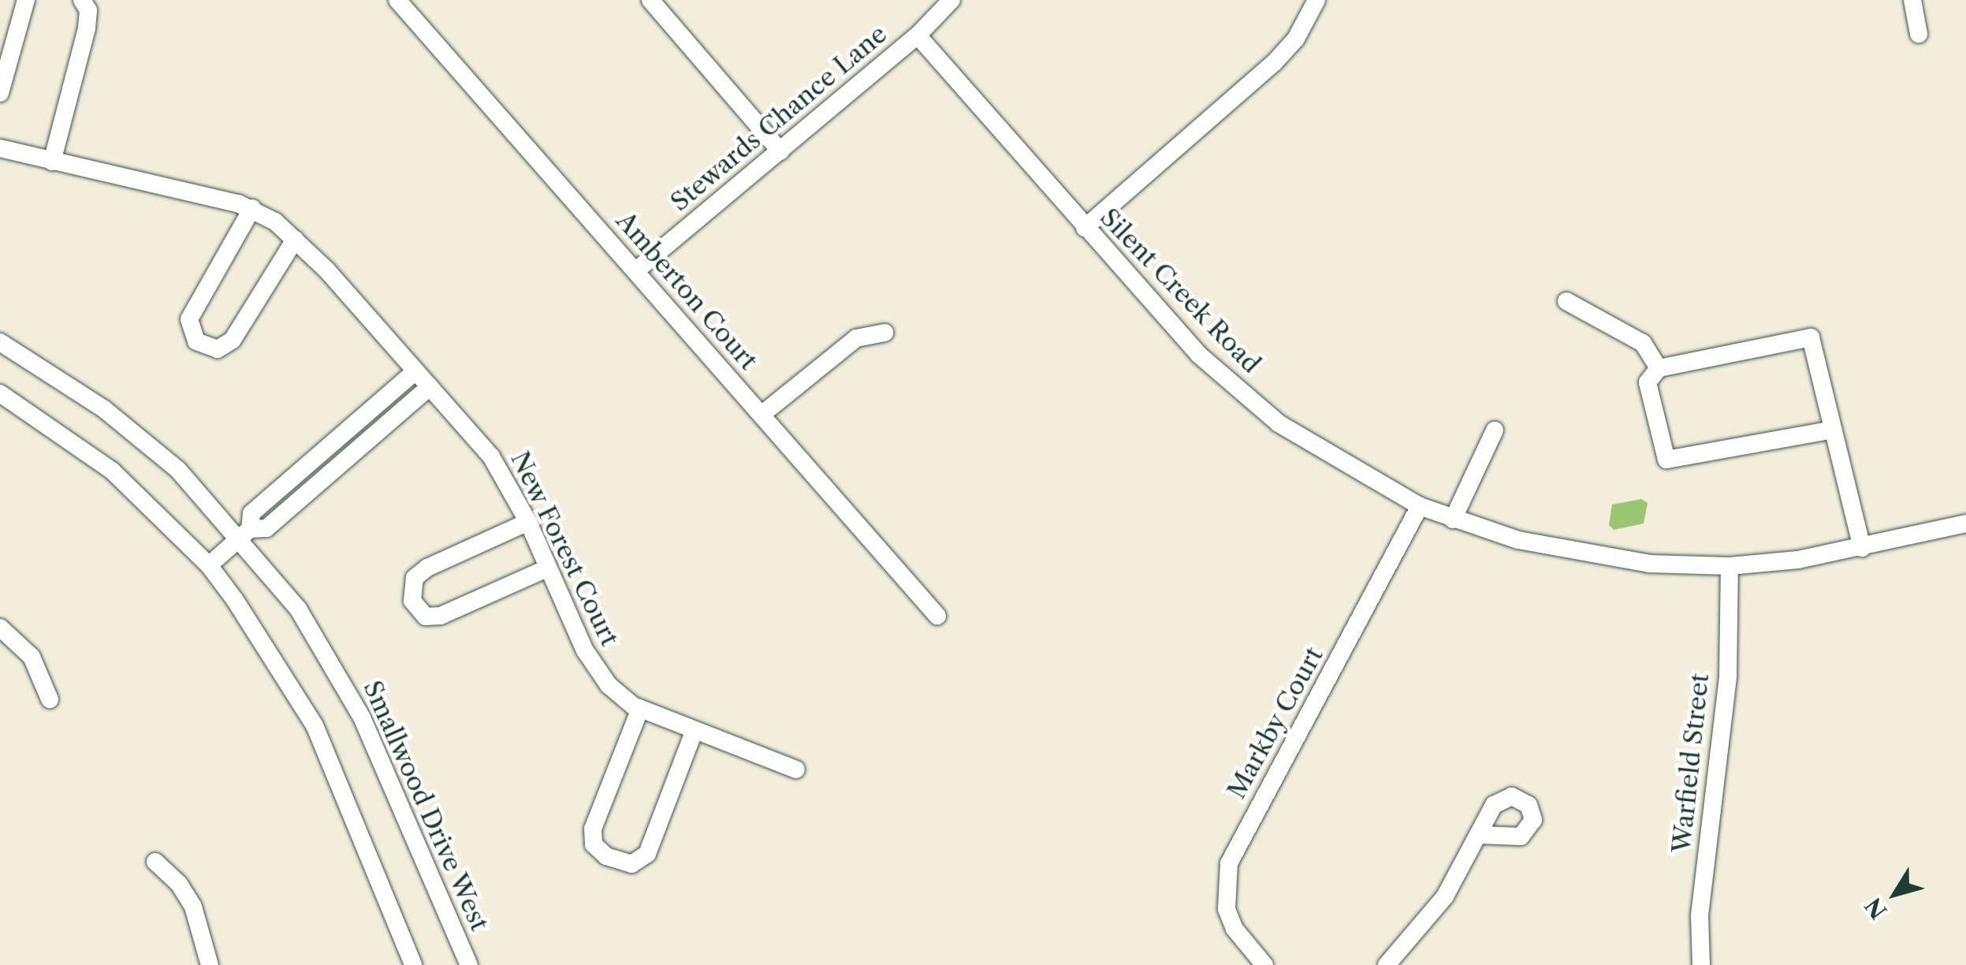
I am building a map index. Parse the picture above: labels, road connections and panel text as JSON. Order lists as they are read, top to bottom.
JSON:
{
  "streets": {
    "street": [
      "Stewards Chance Lane",
      "Amberton Court",
      "Silent Creek Road",
      "New Forest Court",
      "Markby Court",
      "Warfield Street",
      "Smallwood Drive West"
    ]
  },
  "crossings": [
    ["Stewards Chance Lane", "Amberton Court"],
    ["Stewards Chance Lane", "Silent Creek Road"],
    ["Silent Creek Road", "Markby Court"],
    ["Silent Creek Road", "Warfield Street"]
  ],
  "north": "bottom left"
}
